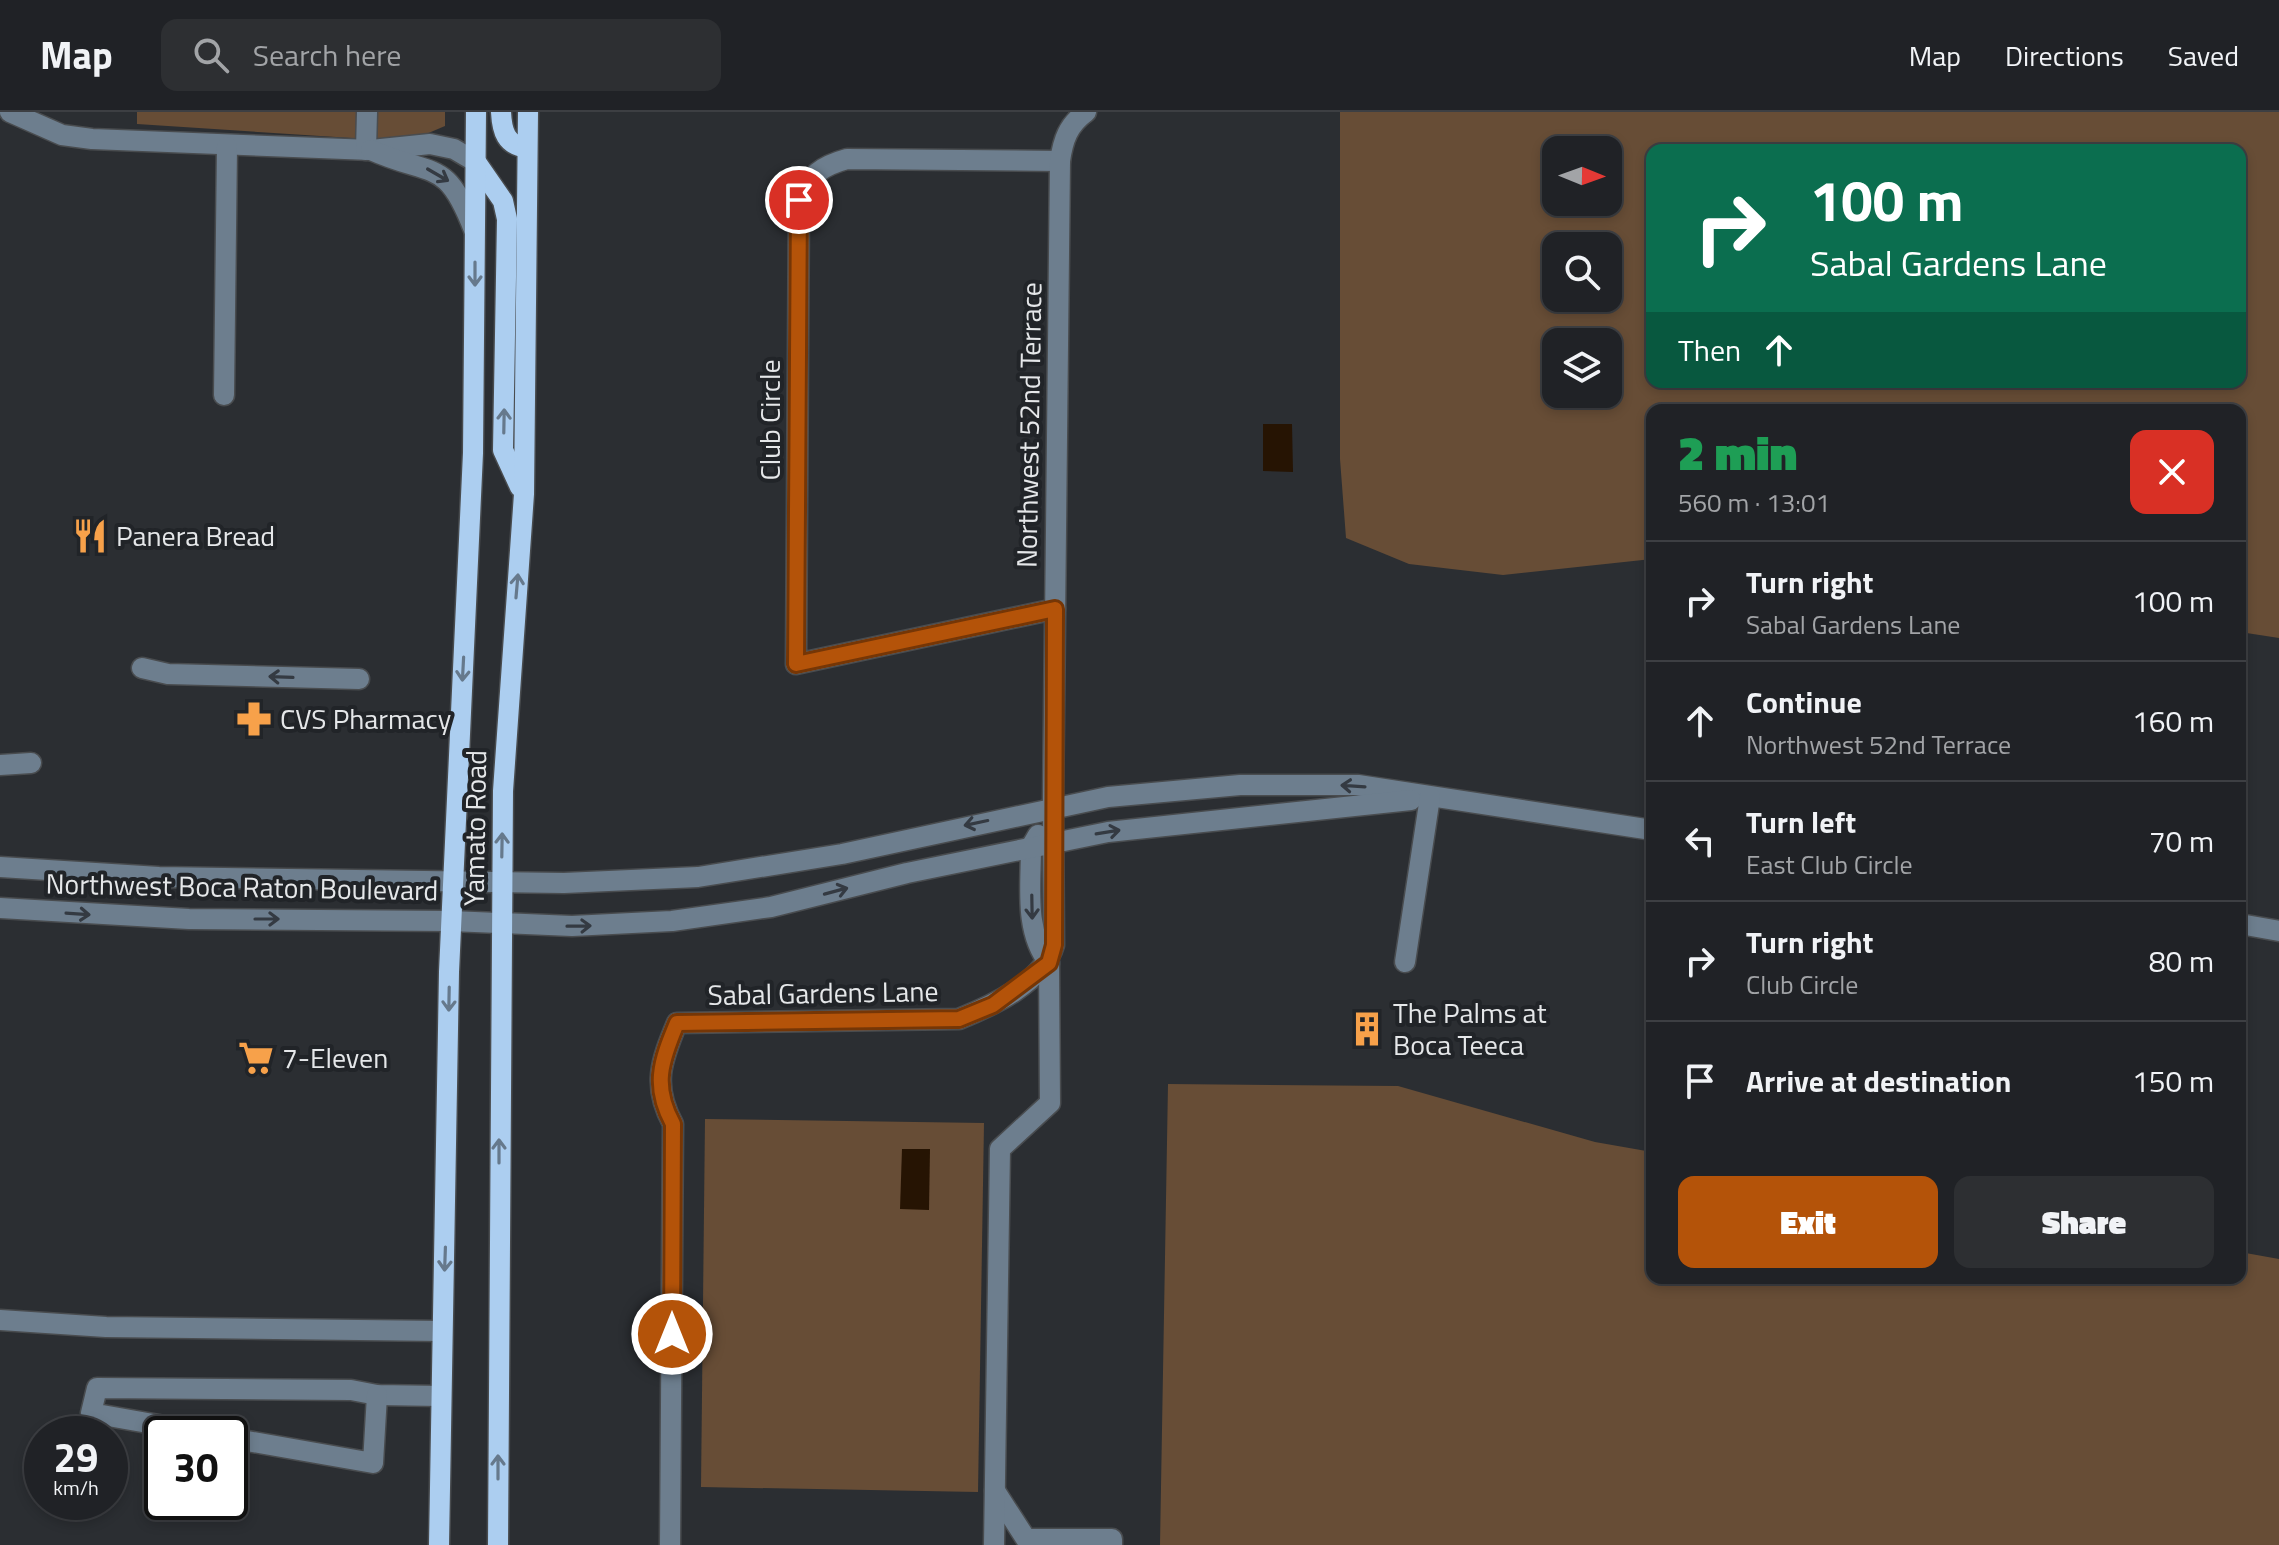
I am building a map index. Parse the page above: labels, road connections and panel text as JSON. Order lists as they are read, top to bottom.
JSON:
{
  "streets": {
    "main road": ["Yamato Road"],
    "street": [
      "Club Circle",
      "Northwest 52nd Terrace",
      "Northwest Boca Raton Boulevard",
      "Sabal Gardens Lane"
    ]
  },
  "crossings": [
    ["Club Circle", "Northwest 52nd Terrace"],
    ["Northwest 52nd Terrace", "Northwest Boca Raton Boulevard"],
    ["Yamato Road", "Northwest Boca Raton Boulevard"]
  ],
  "places": {
    "restaurant": ["Panera Bread"],
    "pharmacy": ["CVS Pharmacy"],
    "building": ["The Palms at Boca Teeca"],
    "supermarket": ["7-Eleven"]
  },
  "north": "right",
  "page": {
    "header": "Map",
    "search": "Search here",
    "nav": ["Map", "Directions", "Saved"],
    "turn": ["100 m", "Sabal Gardens Lane"],
    "then": "Then",
    "heading": ["2 min", "560 m · 13:01"],
    "list": [
      {
        "name": "Turn right",
        "note": "Sabal Gardens Lane",
        "value": "100 m"
      },
      {
        "name": "Continue",
        "note": "Northwest 52nd Terrace",
        "value": "160 m"
      },
      {
        "name": "Turn left",
        "note": "East Club Circle",
        "value": "70 m"
      },
      {
        "name": "Turn right",
        "note": "Club Circle",
        "value": "80 m"
      },
      {
        "name": "Arrive at destination",
        "value": "150 m"
      }
    ],
    "buttons": ["Exit", "Share"],
    "speed": "29 km/h",
    "limit": "30"
  }
}
